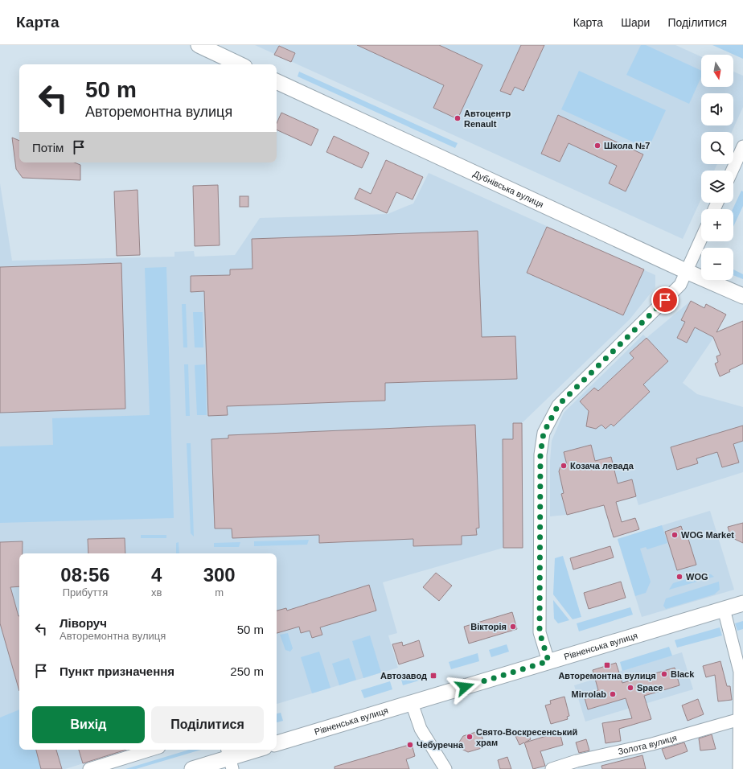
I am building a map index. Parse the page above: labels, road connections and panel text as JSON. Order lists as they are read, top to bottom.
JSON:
{
  "streets": {
    "main road": ["Дубнівська вулиця", "Рівненська вулиця"],
    "street": ["Золота вулиця"]
  },
  "places": {
    "other": [
      "Автоцентр Renault",
      "Школа №7",
      "Козача левада",
      "WOG Market",
      "WOG",
      "Вікторія",
      "Black",
      "Space",
      "Mirrolab",
      "Свято-Воскресенський храм",
      "Чебуречна"
    ],
    "transit": ["Авторемонтна вулиця", "Автозавод"]
  },
  "north": "bottom",
  "page": {
    "header": "Карта",
    "nav": ["Карта", "Шари", "Поділитися"],
    "map_buttons": ["+", "−"],
    "turn": ["50 m", "Авторемонтна вулиця"],
    "then": "Потім",
    "eta": [
      "08:56",
      "Прибуття",
      "4",
      "хв",
      "300",
      "m"
    ],
    "list": [
      {
        "name": "Ліворуч",
        "note": "Авторемонтна вулиця",
        "value": "50 m"
      },
      {
        "name": "Пункт призначення",
        "value": "250 m"
      }
    ],
    "buttons": ["Вихід", "Поділитися"]
  }
}
